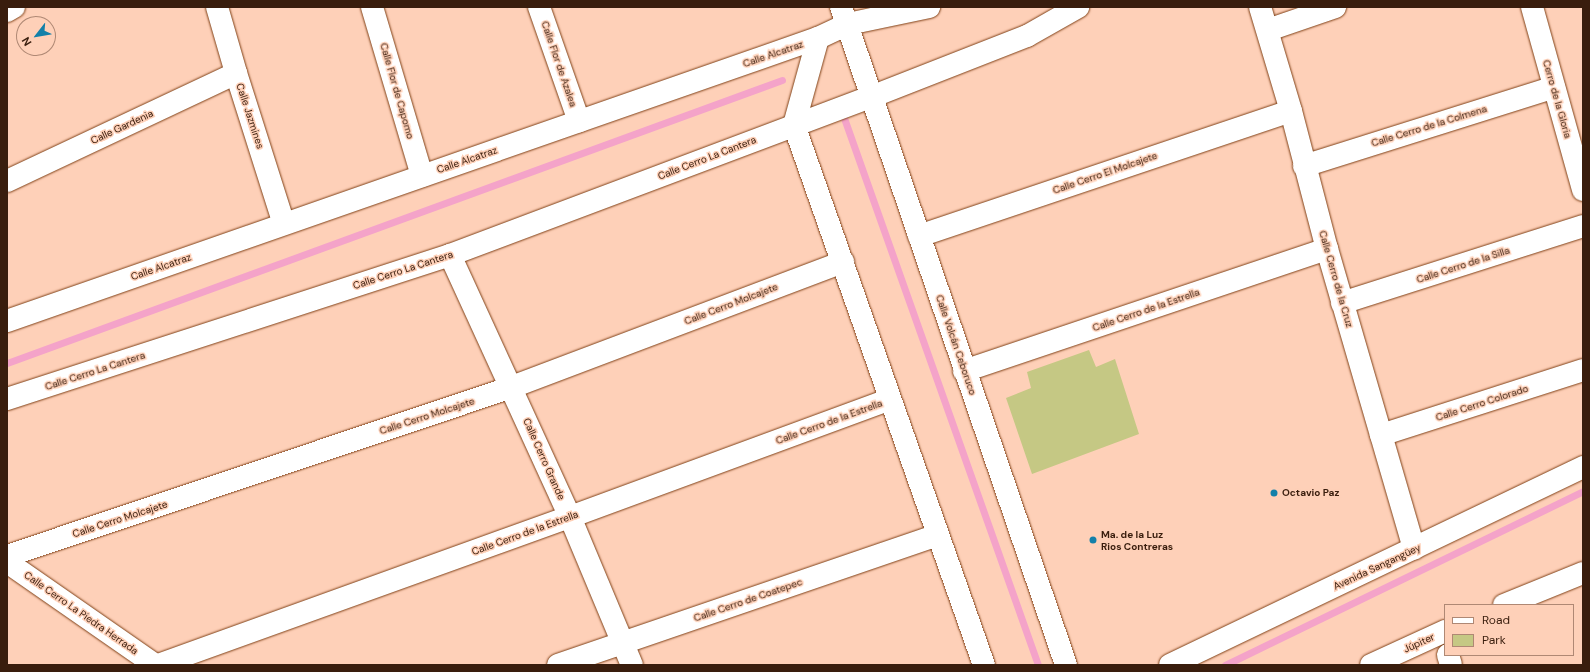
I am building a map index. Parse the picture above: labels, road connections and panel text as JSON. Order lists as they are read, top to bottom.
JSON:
{
  "streets": {
    "street": [
      "Calle Alcatraz",
      "Calle Flor de Azalea",
      "Calle Flor de Capomo",
      "Cerro de la Gloria",
      "Calle Jazmines",
      "Calle Cerro de la Colmena",
      "Calle Gardenia",
      "Calle Cerro La Cantera",
      "Calle Cerro El Molcajete",
      "Calle Cerro de la Silla",
      "Calle Cerro de la Cruz",
      "Calle Cerro Molcajete",
      "Calle Cerro de la Estrella",
      "Calle Volcán Ceboruco",
      "Calle Cerro Colorado",
      "Calle Cerro Grande",
      "Avenida Sangangüey",
      "Calle Cerro de Coatepec",
      "Calle Cerro La Piedra Herrada",
      "Júpiter"
    ]
  },
  "crossings": [
    ["Calle Alcatraz", "Calle Flor de Azalea"],
    ["Calle Alcatraz", "Calle Flor de Capomo"],
    ["Calle Alcatraz", "Calle Jazmines"],
    ["Calle Alcatraz", "Calle Volcán Ceboruco"],
    ["Cerro de la Gloria", "Calle Cerro de la Colmena"],
    ["Calle Jazmines", "Calle Gardenia"],
    ["Calle Cerro de la Colmena", "Calle Cerro de la Cruz"],
    ["Calle Cerro La Cantera", "Calle Volcán Ceboruco"],
    ["Calle Cerro La Cantera", "Calle Cerro Grande"],
    ["Calle Cerro El Molcajete", "Calle Cerro de la Cruz"],
    ["Calle Cerro El Molcajete", "Calle Volcán Ceboruco"],
    ["Calle Cerro de la Silla", "Calle Cerro de la Cruz"],
    ["Calle Cerro de la Cruz", "Calle Cerro de la Estrella"],
    ["Calle Cerro de la Cruz", "Calle Cerro Colorado"],
    ["Calle Cerro de la Cruz", "Avenida Sangangüey"],
    ["Calle Cerro Molcajete", "Calle Cerro Grande"],
    ["Calle Cerro de la Estrella", "Calle Volcán Ceboruco"],
    ["Calle Cerro de la Estrella", "Calle Cerro Grande"],
    ["Calle Cerro de la Estrella", "Calle Cerro La Piedra Herrada"],
    ["Calle Cerro Grande", "Calle Cerro de Coatepec"]
  ],
  "places": ["Octavio Paz", "Ma. de la Luz Rios Contreras"],
  "legend": ["Road", "Park"],
  "north": "bottom left"
}
